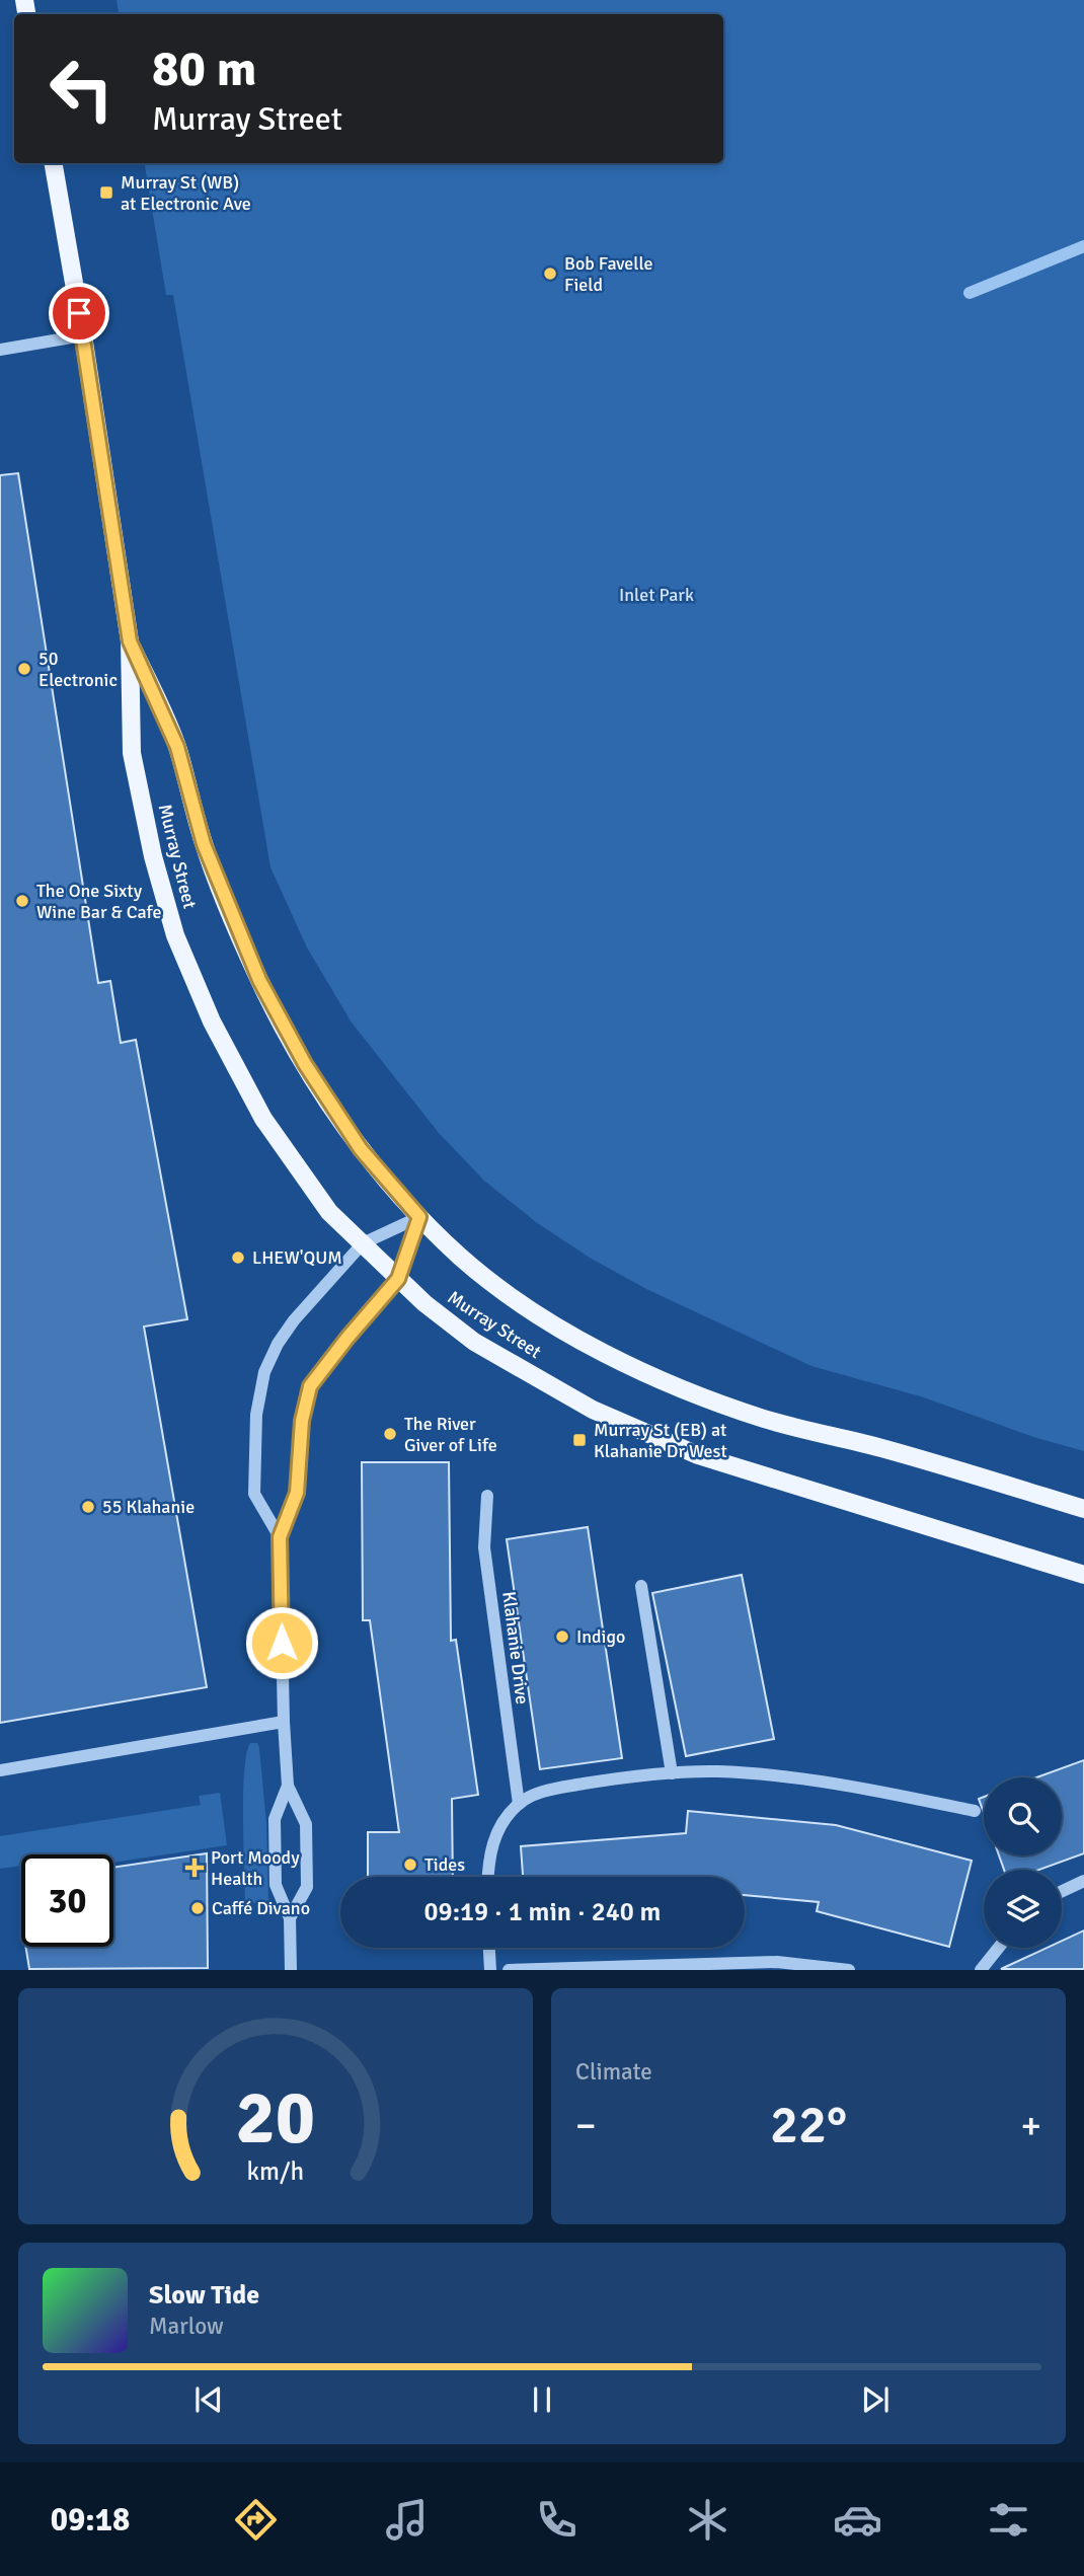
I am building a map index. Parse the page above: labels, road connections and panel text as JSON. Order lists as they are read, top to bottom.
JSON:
{
  "streets": {
    "main road": ["Murray Street"],
    "street": ["Klahanie Drive"]
  },
  "parks": ["Inlet Park"],
  "places": {
    "transit": ["Murray St (WB) at Electronic Ave", "Murray St (EB) at Klahanie Dr West"],
    "other": [
      "Bob Favelle Field",
      "50 Electronic",
      "The One Sixty Wine Bar & Cafe",
      "LHEW'QUM",
      "The River Giver of Life",
      "55 Klahanie",
      "Indigo",
      "Tides",
      "Caffé Divano"
    ],
    "health": ["Port Moody Health"]
  },
  "page": {
    "turn": ["80 m", "Murray Street"],
    "limit": "30",
    "trip": "09:19 · 1 min · 240 m",
    "tile": "Climate",
    "heat": ["−", "22°", "+"],
    "song": ["Slow Tide", "Marlow"],
    "tabs": "09:18",
    "gauge": ["20", "km/h"]
  }
}
